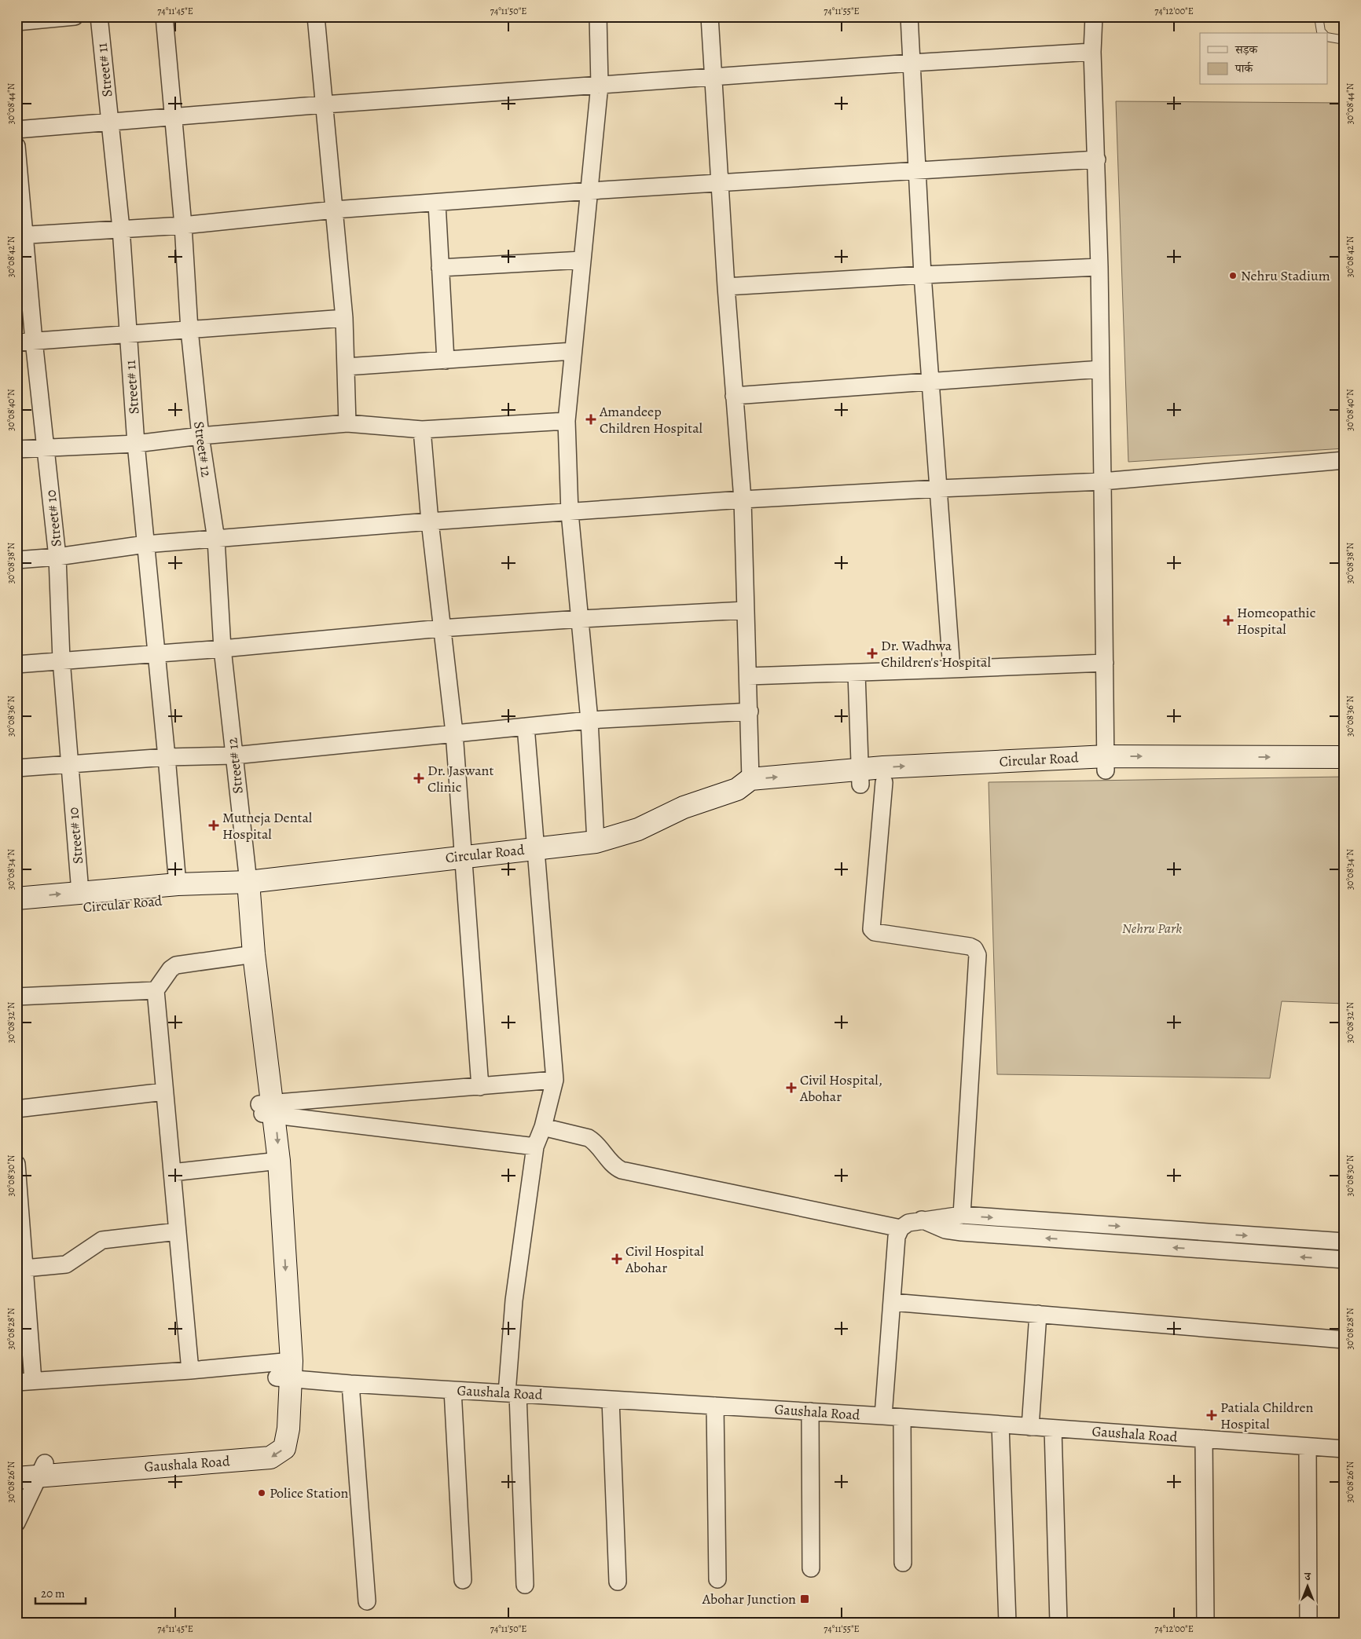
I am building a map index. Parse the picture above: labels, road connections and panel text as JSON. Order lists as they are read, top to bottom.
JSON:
{
  "streets": {
    "main road": ["Circular Road", "Gaushala Road"],
    "street": ["Street# 11", "Street# 12", "Street# 10"]
  },
  "crossings": [
    ["Street# 11", "Circular Road"],
    ["Street# 12", "Circular Road"],
    ["Street# 10", "Circular Road"]
  ],
  "parks": ["Nehru Park"],
  "places": {
    "other": ["Nehru Stadium", "Police Station"],
    "health": [
      "Amandeep Children Hospital",
      "Homeopathic Hospital",
      "Dr. Wadhwa Children's Hospital",
      "Dr. Jaswant Clinic",
      "Mutneja Dental Hospital",
      "Civil Hospital, Abohar",
      "Civil Hospital Abohar",
      "Patiala Children Hospital"
    ],
    "transit": ["Abohar Junction"]
  },
  "legend": ["सड़क", "पार्क"],
  "scale_bar": "20 m",
  "north": "top",
  "coordinates": [
    "74°11'45\"E",
    "74°11'50\"E",
    "74°11'55\"E",
    "74°12'00\"E",
    "30°08'44\"N",
    "30°08'42\"N",
    "30°08'40\"N",
    "30°08'38\"N",
    "30°08'36\"N",
    "30°08'34\"N",
    "30°08'32\"N",
    "30°08'30\"N",
    "30°08'28\"N",
    "30°08'26\"N"
  ]
}
